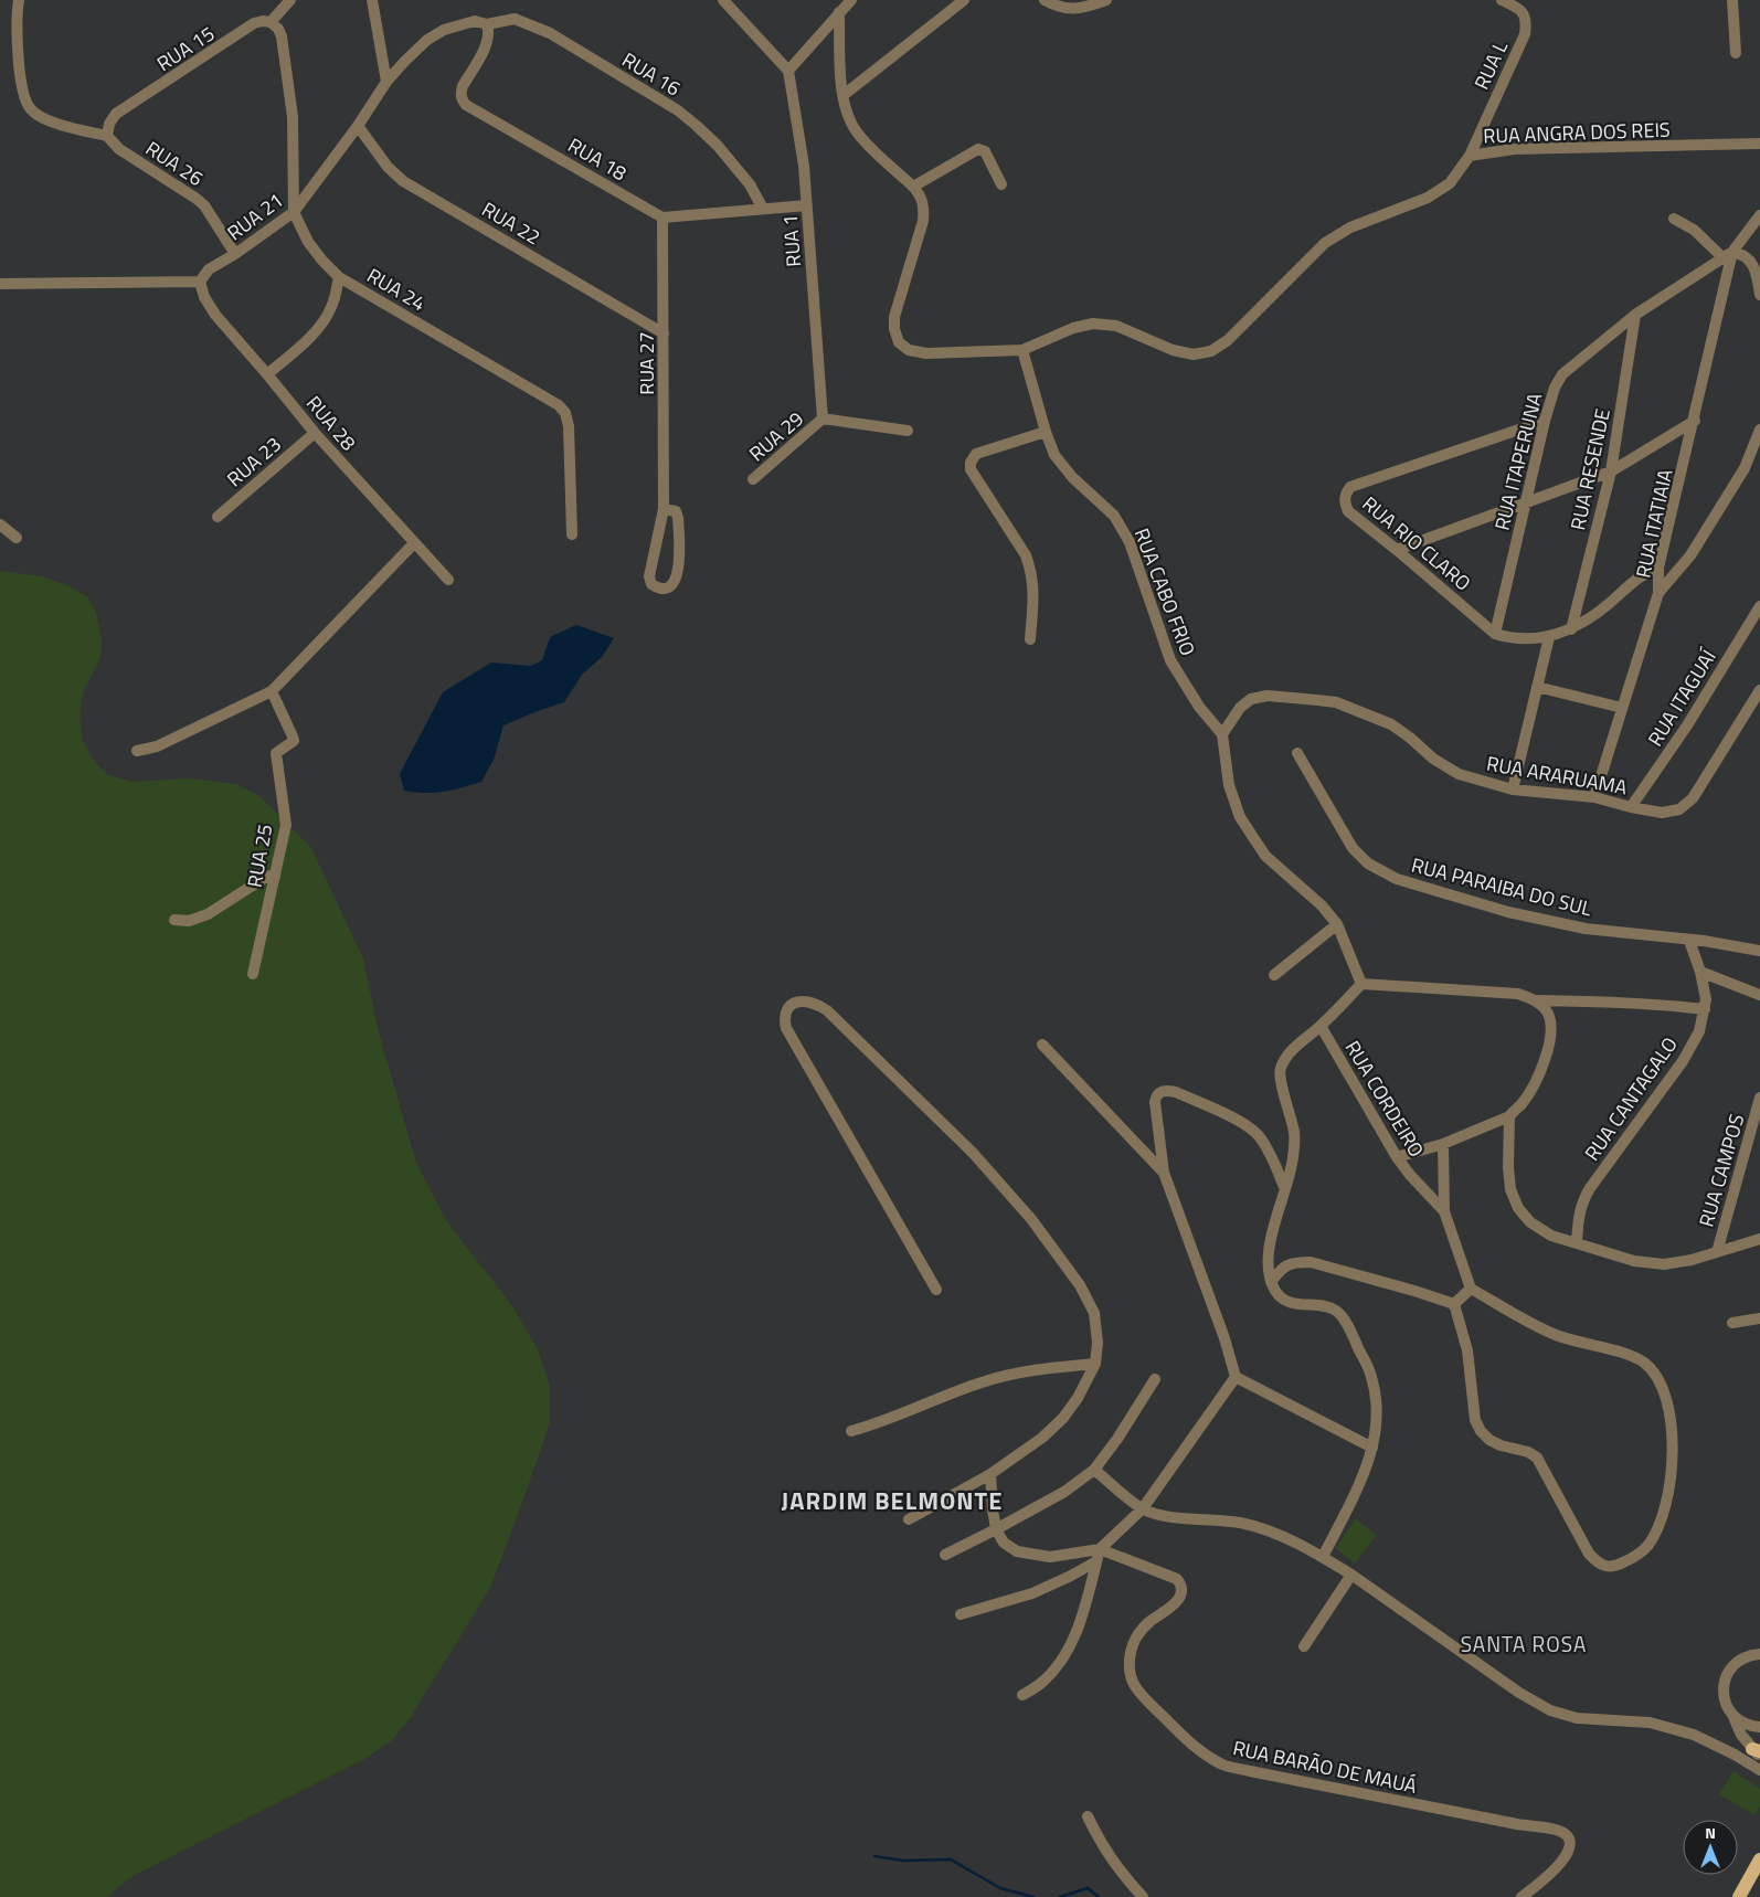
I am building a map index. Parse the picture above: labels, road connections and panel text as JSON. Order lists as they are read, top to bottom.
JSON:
{
  "streets": {
    "street": [
      "RUA 15",
      "RUA L",
      "RUA 16",
      "RUA ANGRA DOS REIS",
      "RUA 18",
      "RUA 26",
      "RUA 21",
      "RUA 22",
      "RUA 1",
      "RUA 24",
      "RUA 27",
      "RUA 28",
      "RUA 29",
      "RUA 23",
      "RUA ITAPERUNA",
      "RUA RESENDE",
      "RUA ITATIAIA",
      "RUA RIO CLARO",
      "RUA CABO FRIO",
      "RUA ITAGUAÍ",
      "RUA ARARUAMA",
      "RUA 25",
      "RUA PARAIBA DO SUL",
      "RUA CORDEIRO",
      "RUA CANTAGALO",
      "RUA CAMPOS",
      "RUA BARÃO DE MAUÁ"
    ]
  },
  "crossings": [
    ["RUA 15", "RUA 26"],
    ["RUA 15", "RUA 24"],
    ["RUA L", "RUA ANGRA DOS REIS"],
    ["RUA 16", "RUA 18"],
    ["RUA 16", "RUA 21"],
    ["RUA ANGRA DOS REIS", "RUA CABO FRIO"],
    ["RUA 18", "RUA 21"],
    ["RUA 18", "RUA 27"],
    ["RUA 26", "RUA 21"],
    ["RUA 21", "RUA 22"],
    ["RUA 21", "RUA 24"],
    ["RUA 21", "RUA 28"],
    ["RUA 22", "RUA 27"],
    ["RUA 1", "RUA 29"],
    ["RUA 28", "RUA 23"],
    ["RUA ITAPERUNA", "RUA RESENDE"],
    ["RUA ITAPERUNA", "RUA ITATIAIA"],
    ["RUA ITAPERUNA", "RUA RIO CLARO"],
    ["RUA RESENDE", "RUA RIO CLARO"],
    ["RUA ITATIAIA", "RUA RIO CLARO"],
    ["RUA ITATIAIA", "RUA ARARUAMA"],
    ["RUA CABO FRIO", "RUA ARARUAMA"],
    ["RUA ITAGUAÍ", "RUA ARARUAMA"],
    ["RUA PARAIBA DO SUL", "RUA CANTAGALO"]
  ],
  "districts": ["JARDIM BELMONTE", "SANTA ROSA"],
  "north": "top"
}
